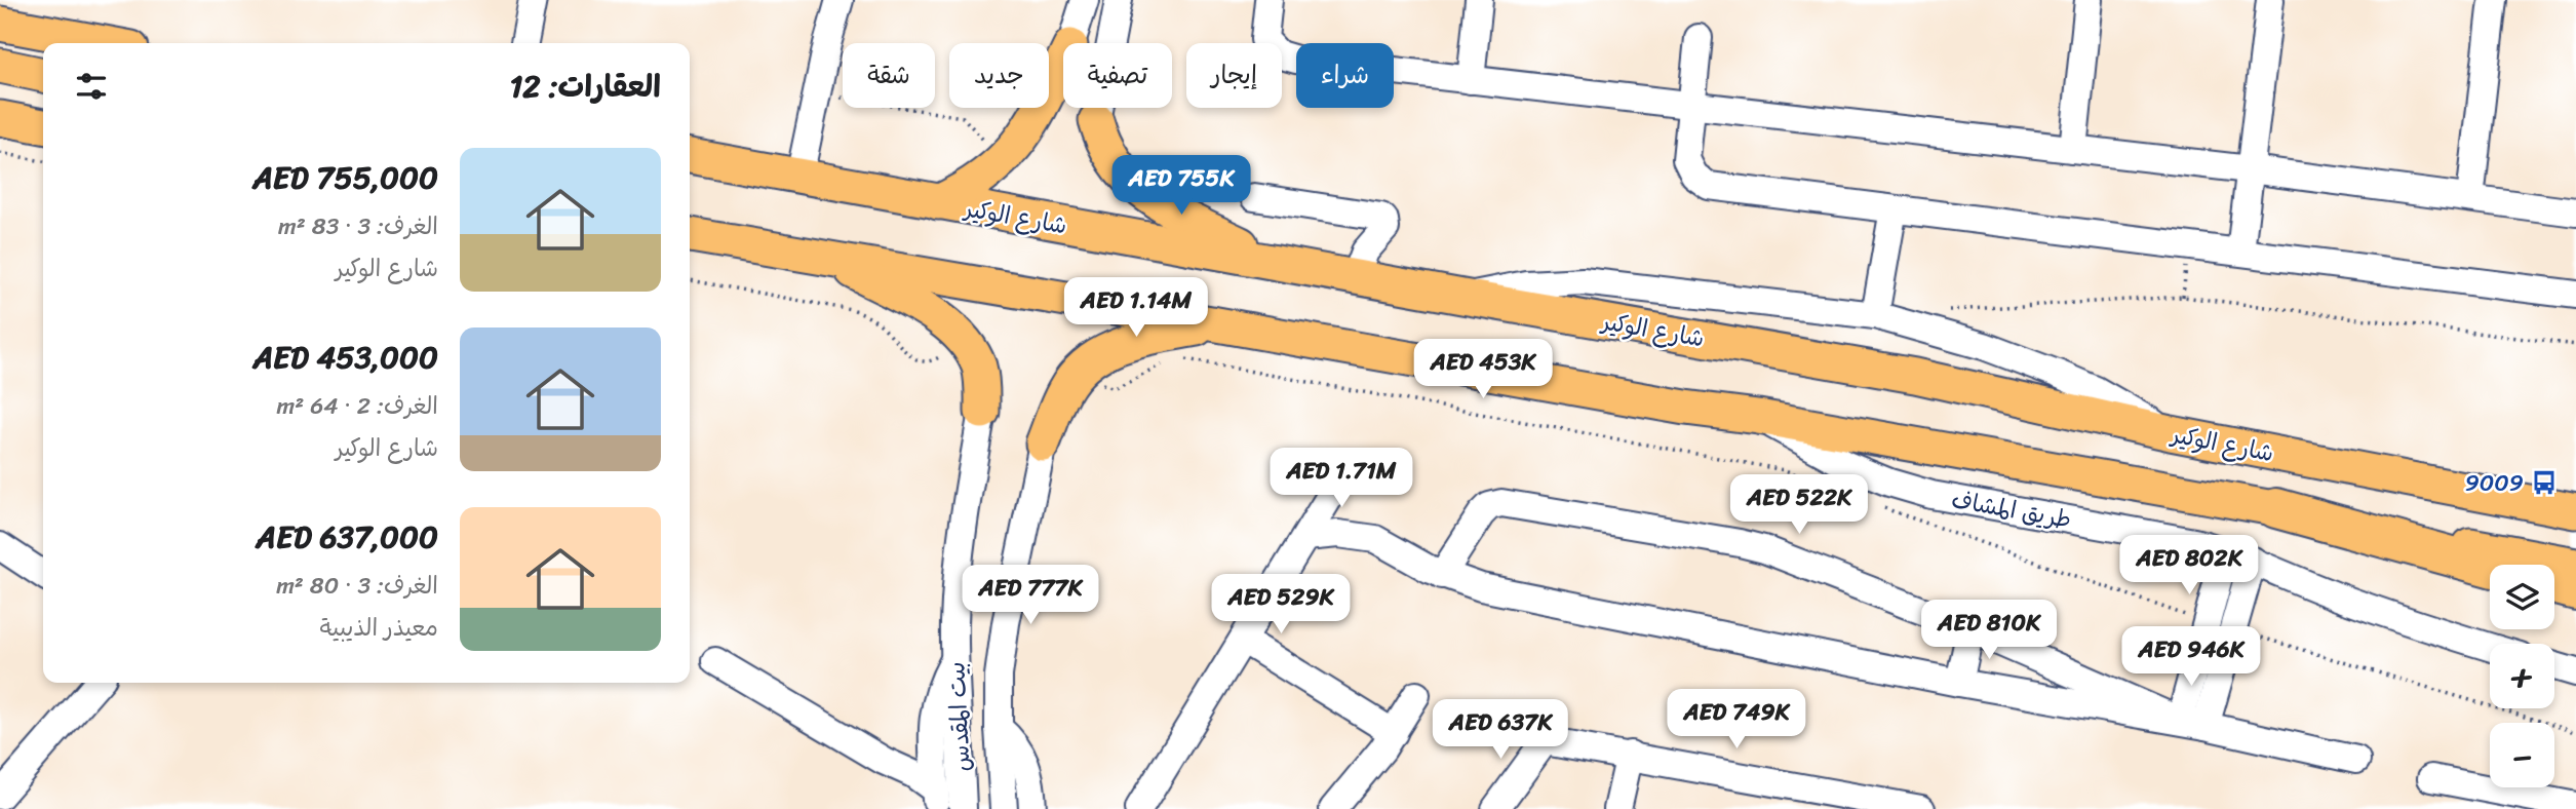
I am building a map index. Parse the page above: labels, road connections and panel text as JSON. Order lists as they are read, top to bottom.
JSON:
{
  "streets": {
    "main road": ["شارع الوكير"],
    "street": ["طريق المشاف", "بيت المقدس"]
  },
  "places": {
    "bus stop": ["9009"]
  },
  "page": {
    "chip": [
      "شراء",
      "إيجار",
      "تصفية",
      "جديد",
      "شقة"
    ],
    "heading": "العقارات: 12",
    "list": [
      {
        "name": "AED 755,000",
        "note": "الغرف: 3 · 83 m² · شارع الوكير"
      },
      {
        "name": "AED 453,000",
        "note": "الغرف: 2 · 64 m² · شارع الوكير"
      },
      {
        "name": "AED 637,000",
        "note": "الغرف: 3 · 80 m² · معيذر الذيبية"
      }
    ],
    "price": [
      "AED 755K",
      "AED 1.14M",
      "AED 453K",
      "AED 1.71M",
      "AED 522K",
      "AED 802K",
      "AED 777K",
      "AED 529K",
      "AED 810K",
      "AED 946K",
      "AED 749K",
      "AED 637K"
    ],
    "map_buttons": ["+", "−"]
  }
}
